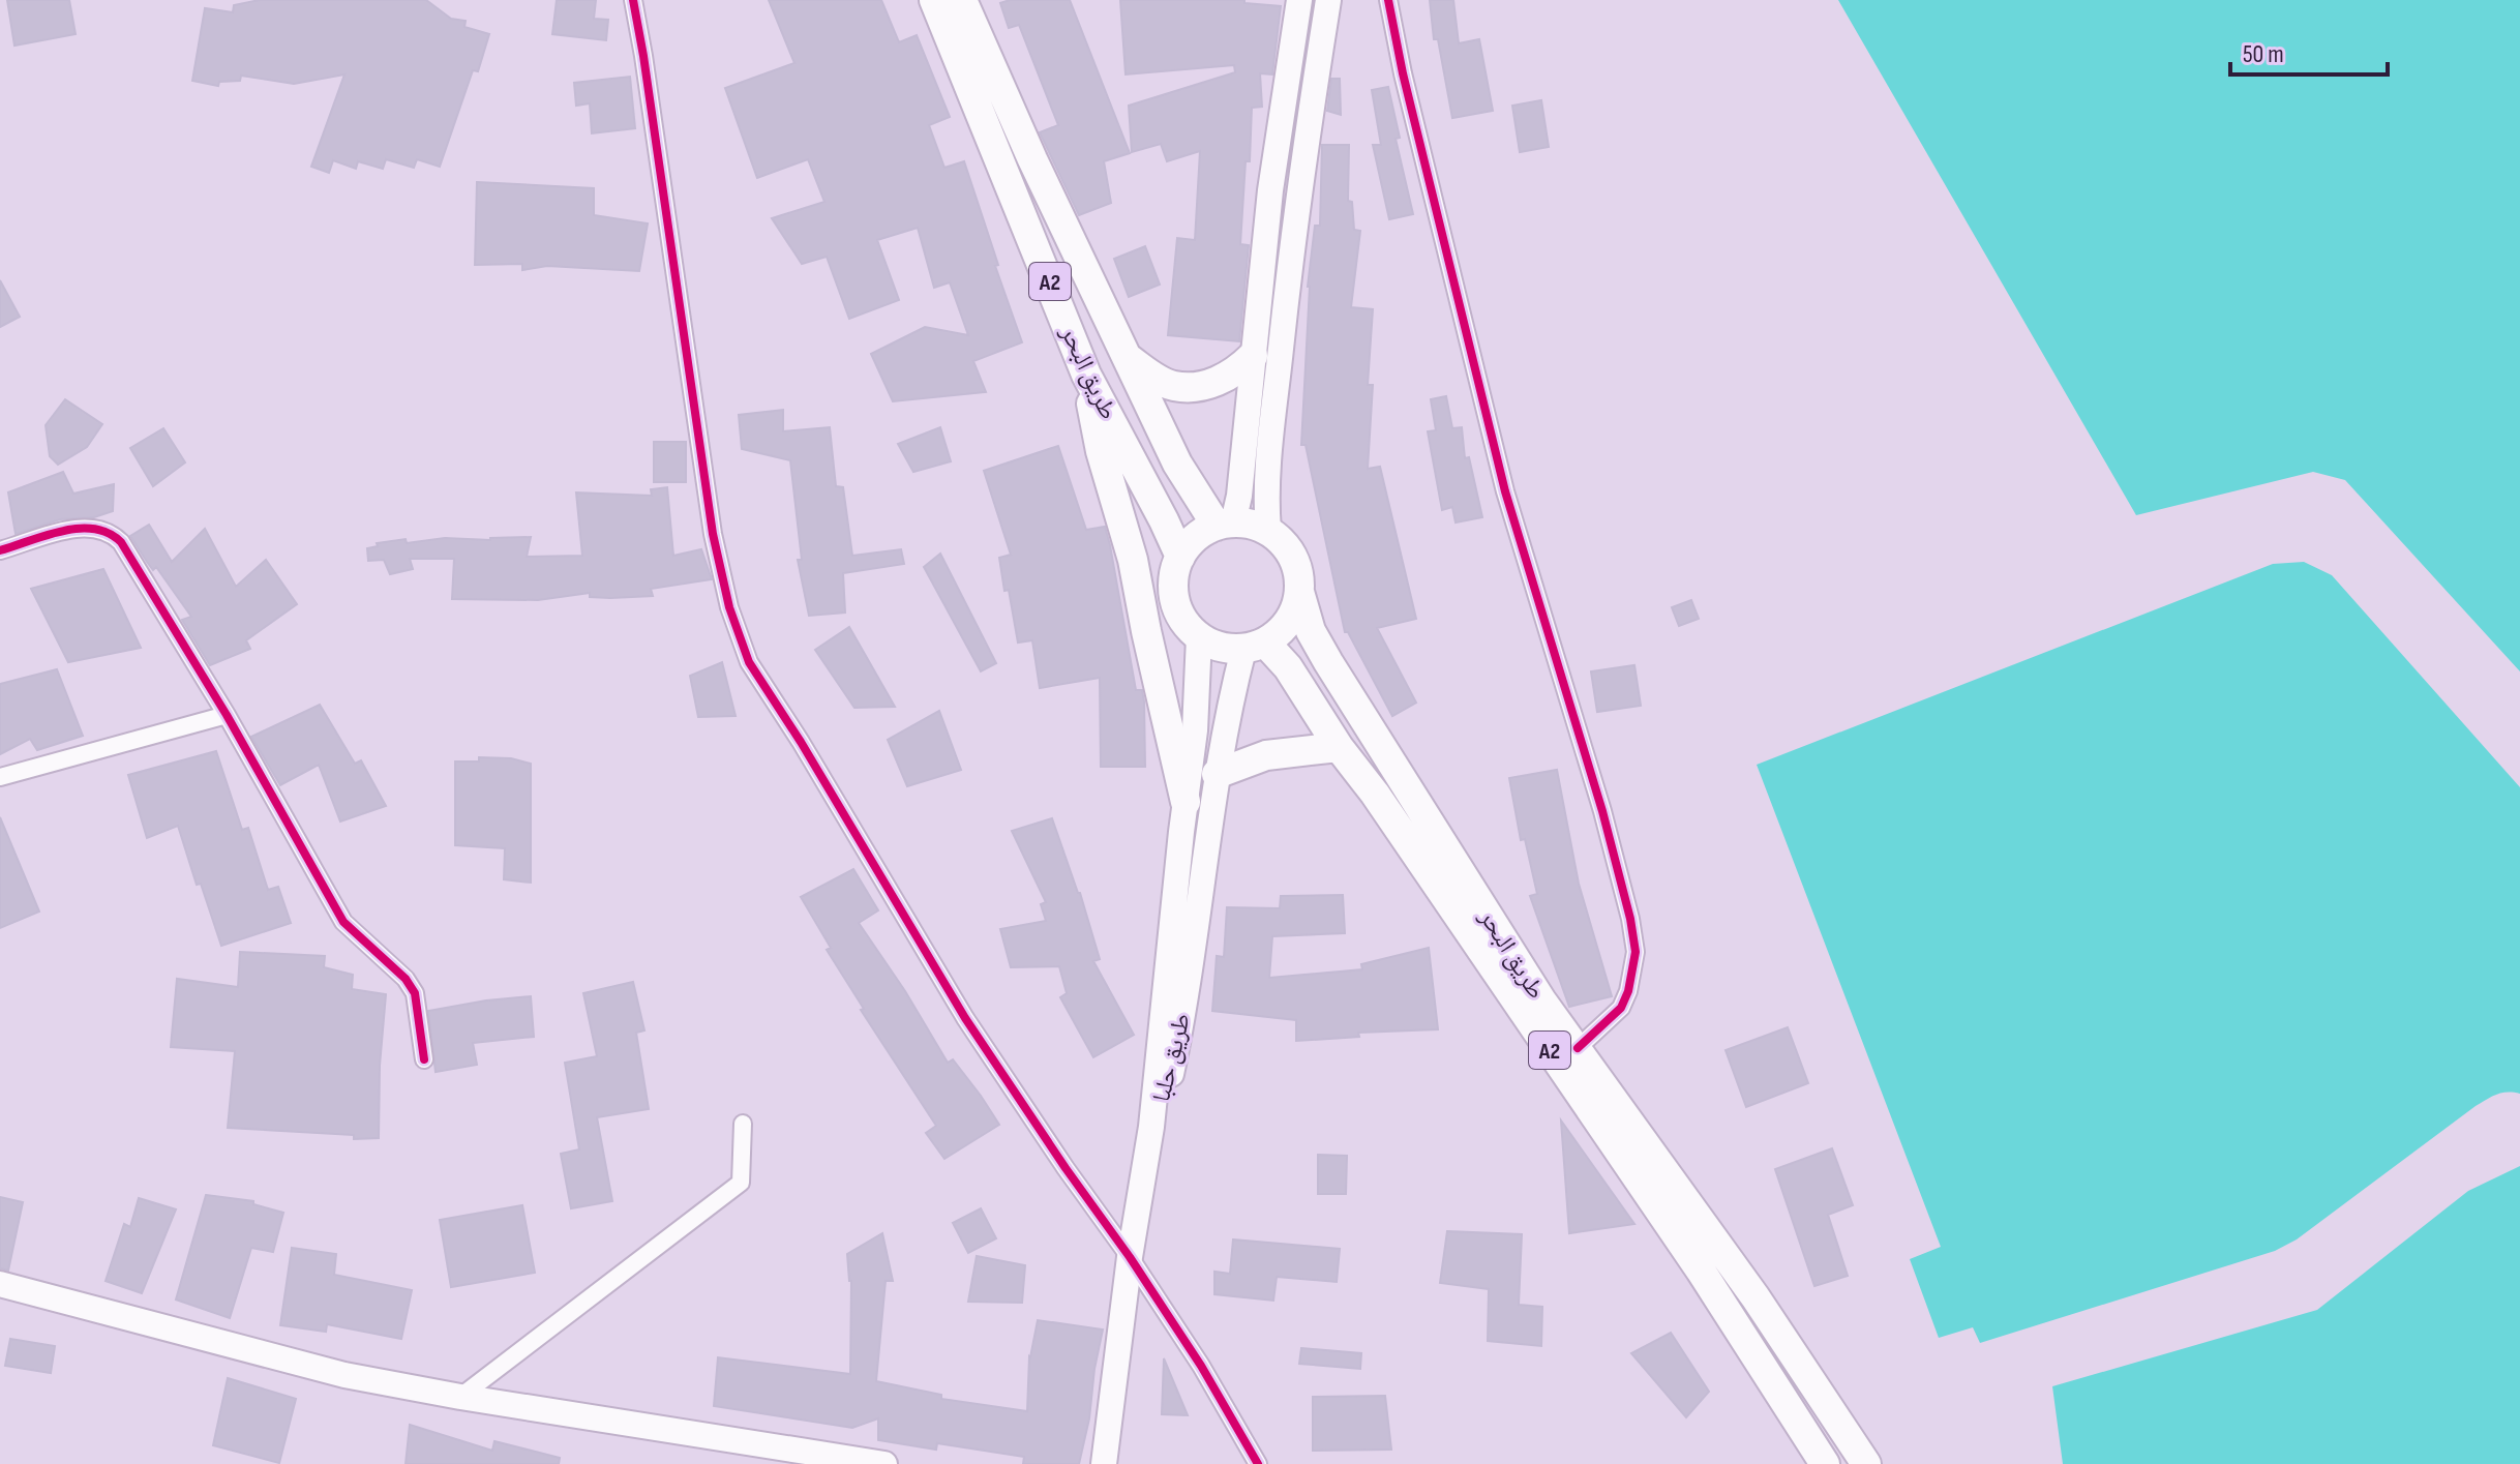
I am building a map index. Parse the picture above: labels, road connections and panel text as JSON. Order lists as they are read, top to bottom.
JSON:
{
  "streets": {
    "highway": ["A2", "طريق البحر"],
    "main road": ["طريق حلبا"]
  },
  "crossings": [
    ["A2", "طريق البحر"],
    ["A2", "طريق حلبا"],
    ["طريق البحر", "طريق حلبا"]
  ],
  "scale_bar": "50 m"
}
